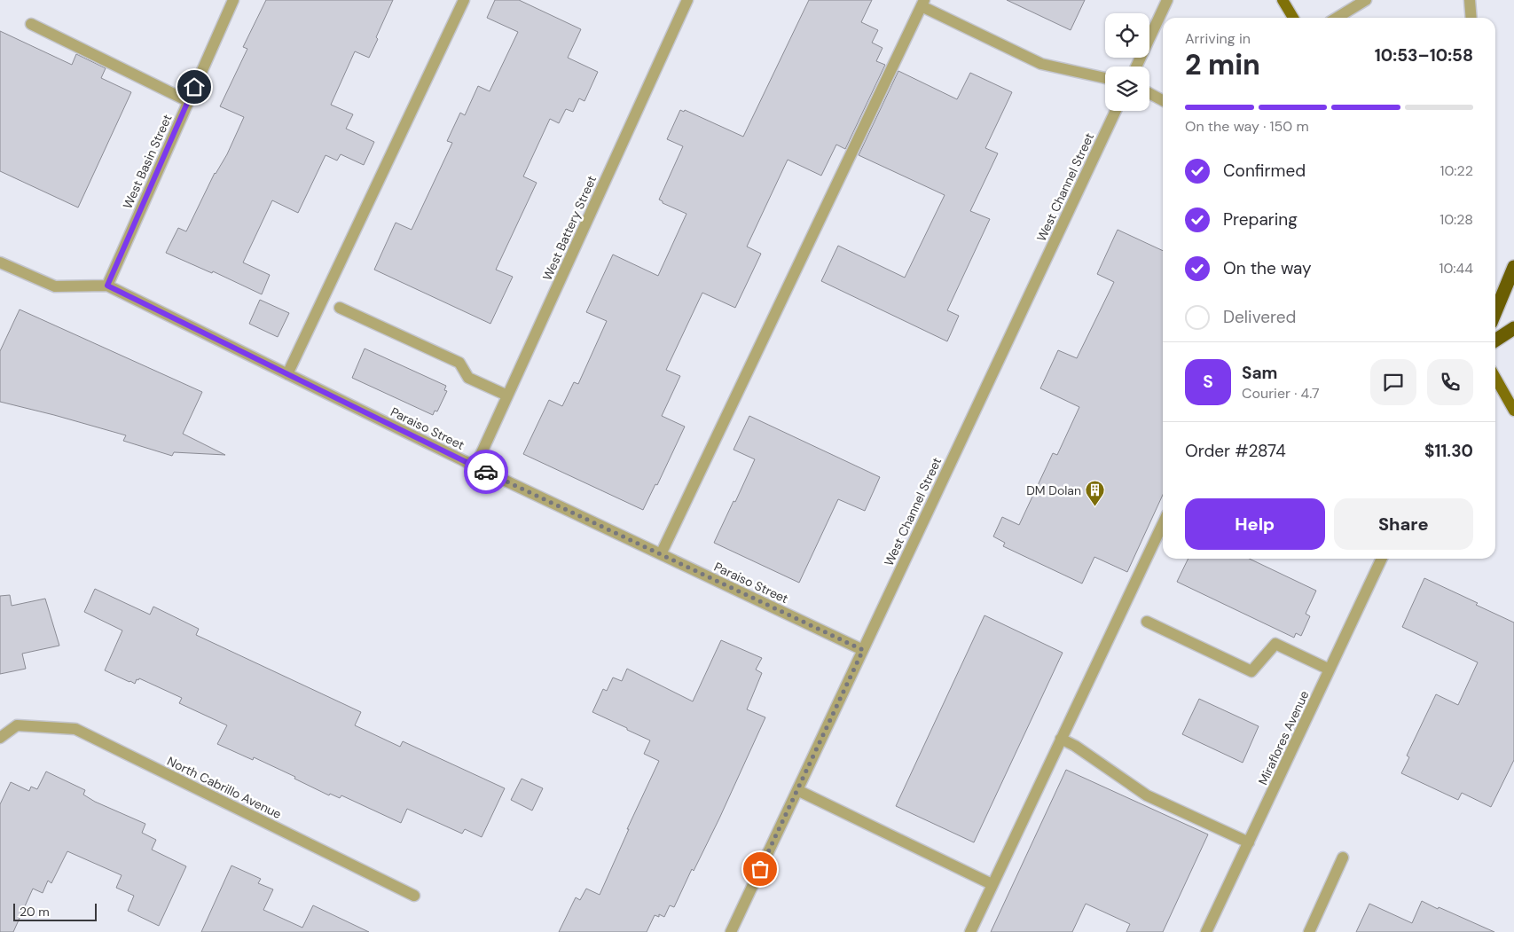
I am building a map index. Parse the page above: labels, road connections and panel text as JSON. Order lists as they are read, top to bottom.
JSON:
{
  "streets": {
    "street": [
      "West Basin Street",
      "West Channel Street",
      "West Battery Street",
      "Paraiso Street",
      "Miraflores Avenue",
      "North Cabrillo Avenue"
    ]
  },
  "crossings": [
    ["West Basin Street", "Paraiso Street"],
    ["West Channel Street", "Paraiso Street"],
    ["West Battery Street", "Paraiso Street"]
  ],
  "places": {
    "building": ["DM Dolan"]
  },
  "scale_bar": "20 m",
  "page": {
    "heading": ["2 min", "Arriving in", "10:53–10:58"],
    "panel": [
      "Sam",
      "Courier · 4.7",
      "Order #2874",
      "$11.30"
    ],
    "bar": "On the way · 150 m",
    "list": [
      ["Confirmed", "10:22"],
      ["Preparing", "10:28"],
      ["On the way", "10:44"],
      "Delivered"
    ],
    "round": "S",
    "buttons": ["Help", "Share"],
    "scale": "20 m"
  }
}
